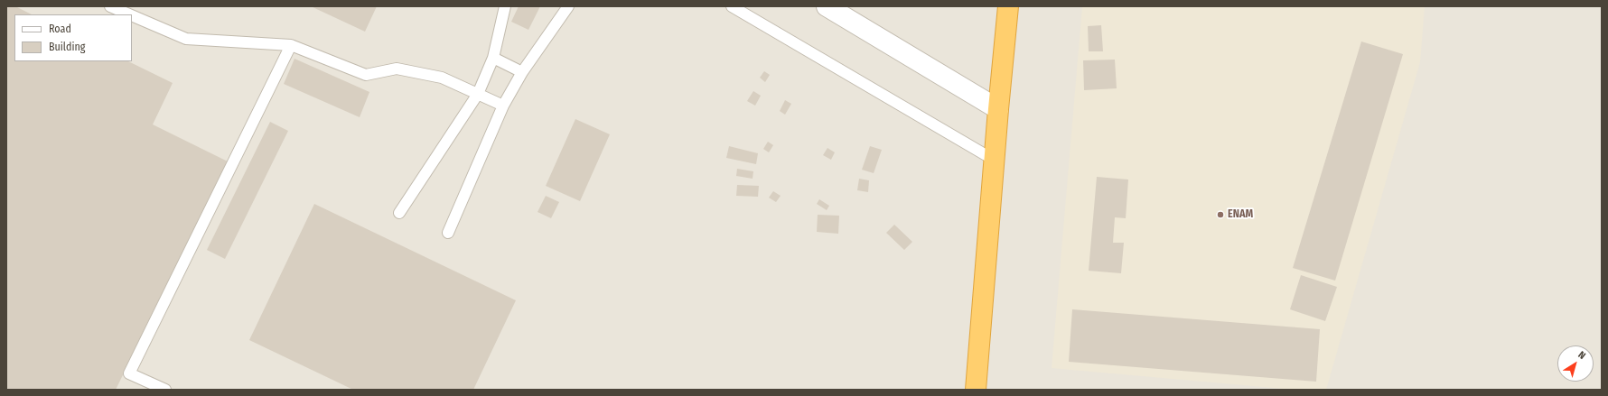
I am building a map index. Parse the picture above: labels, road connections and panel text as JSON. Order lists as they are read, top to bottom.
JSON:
{
  "places": ["ENAM"],
  "legend": ["Road", "Building"],
  "north": "top right"
}
